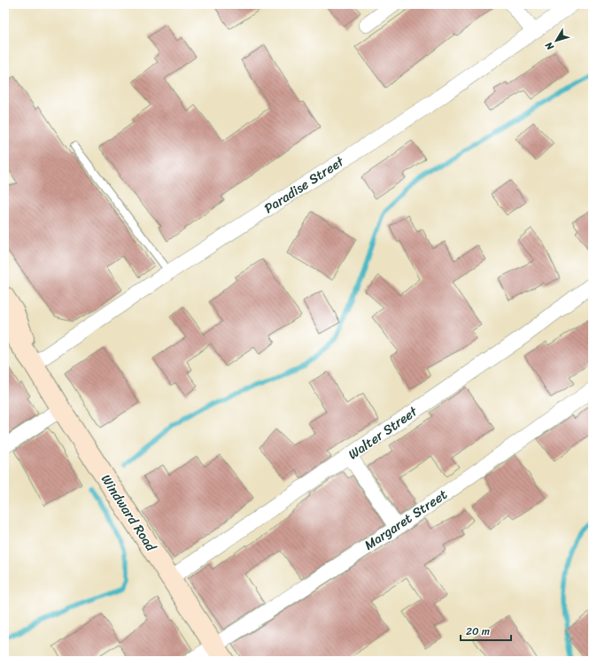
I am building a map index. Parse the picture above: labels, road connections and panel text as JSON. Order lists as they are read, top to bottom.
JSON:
{
  "streets": {
    "main road": ["Windward Road"],
    "street": ["Paradise Street", "Walter Street", "Margaret Street"]
  },
  "crossings": [
    ["Paradise Street", "Windward Road"],
    ["Walter Street", "Windward Road"],
    ["Windward Road", "Margaret Street"]
  ],
  "scale_bar": "20 m",
  "north": "bottom left"
}
